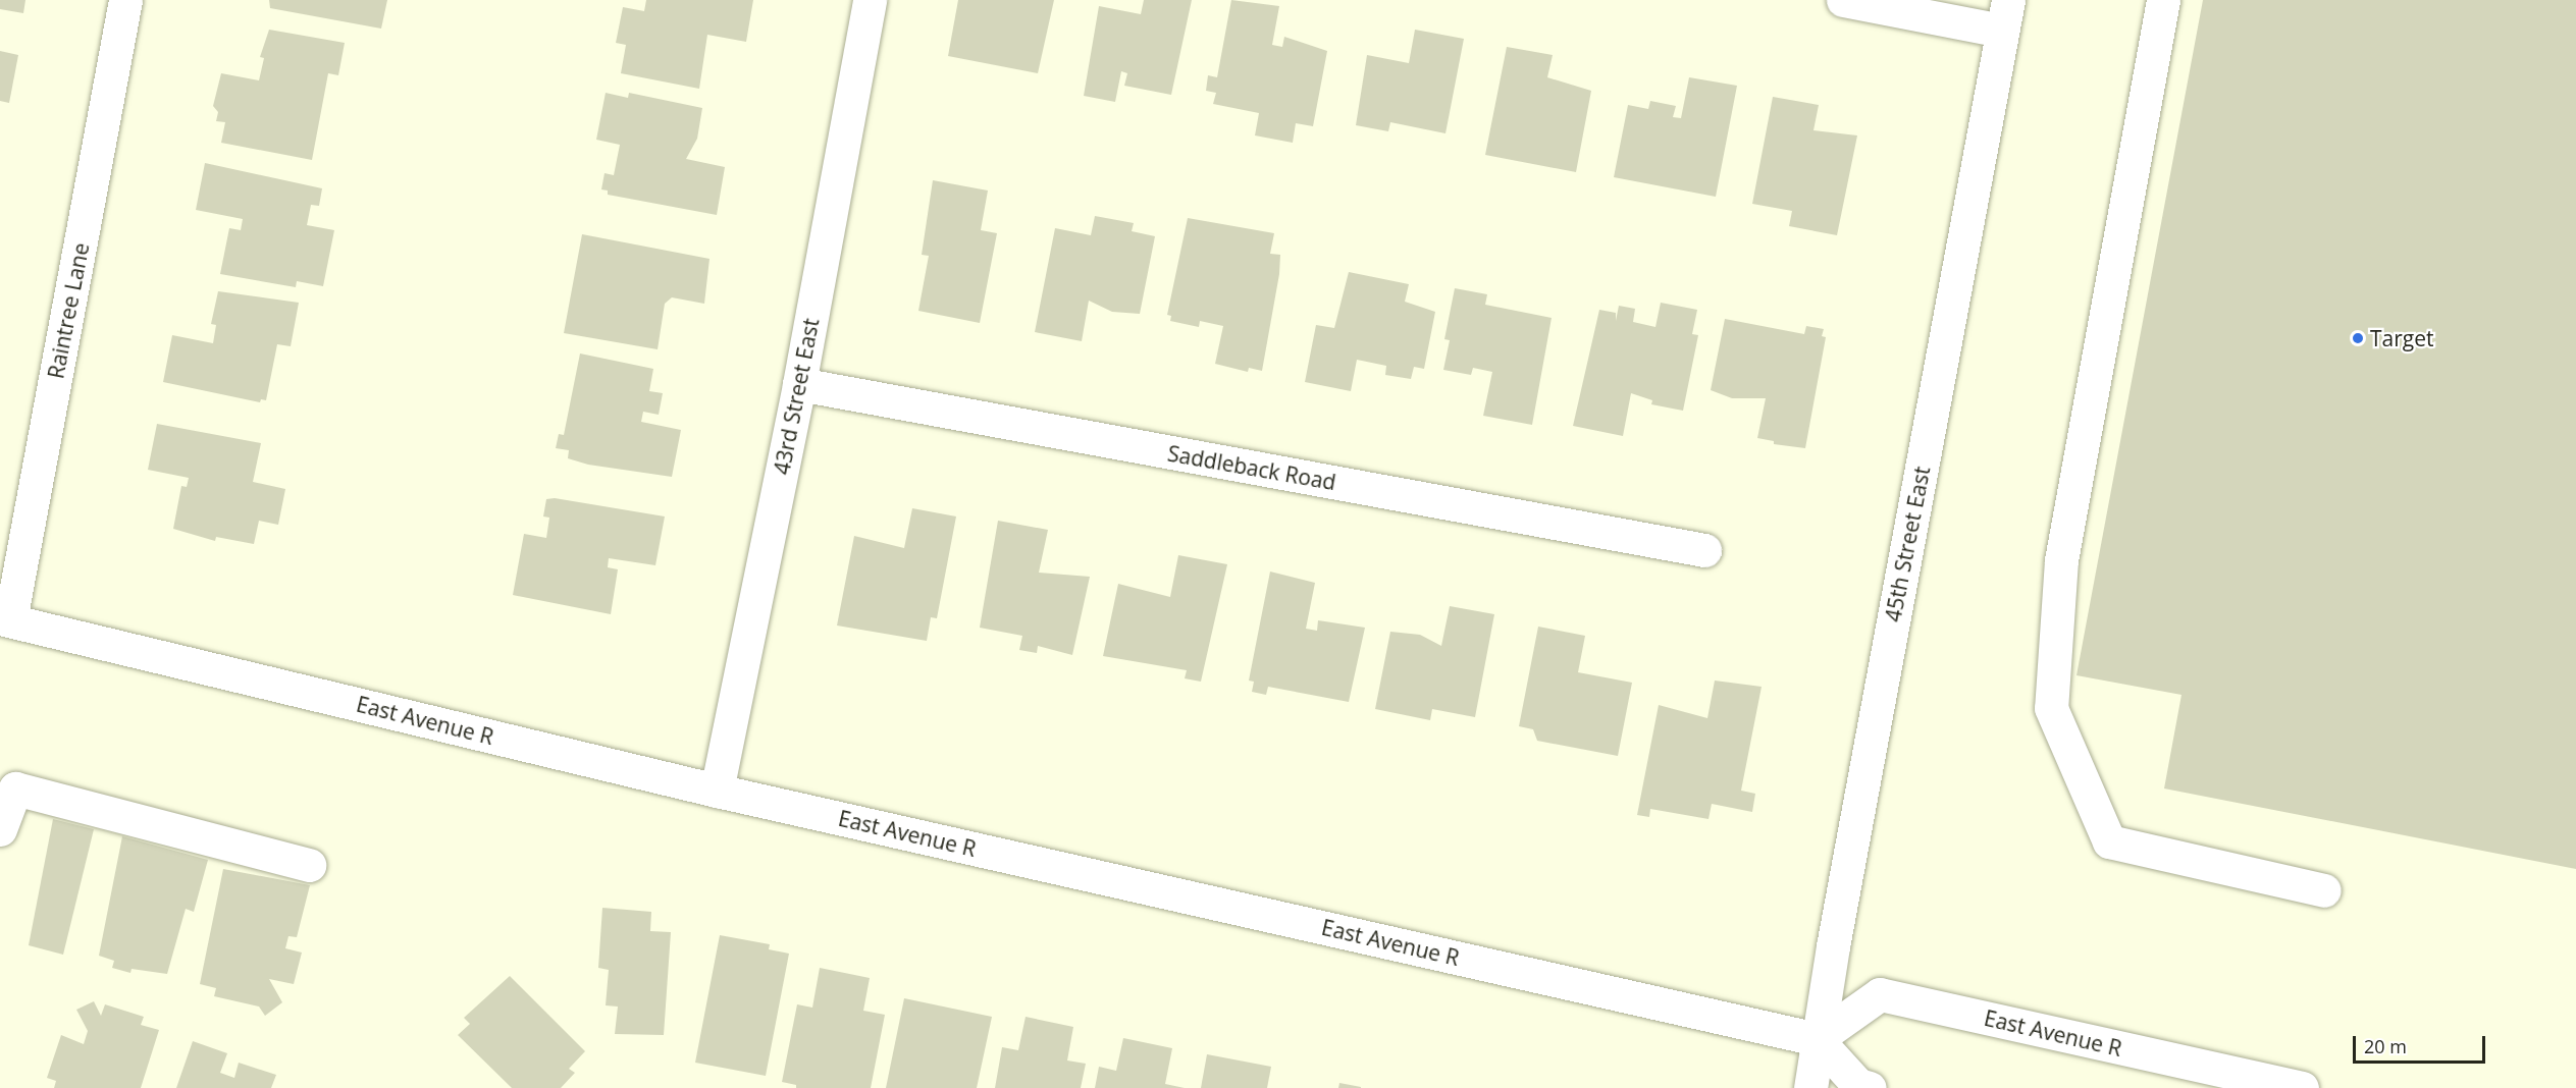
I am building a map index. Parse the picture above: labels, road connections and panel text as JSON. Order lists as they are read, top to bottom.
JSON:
{
  "streets": {
    "street": [
      "Raintree Lane",
      "43rd Street East",
      "Saddleback Road",
      "45th Street East",
      "East Avenue R"
    ]
  },
  "crossings": [
    ["Raintree Lane", "East Avenue R"],
    ["43rd Street East", "Saddleback Road"],
    ["43rd Street East", "East Avenue R"],
    ["45th Street East", "East Avenue R"]
  ],
  "places": ["Target"],
  "scale_bar": "20 m"
}
